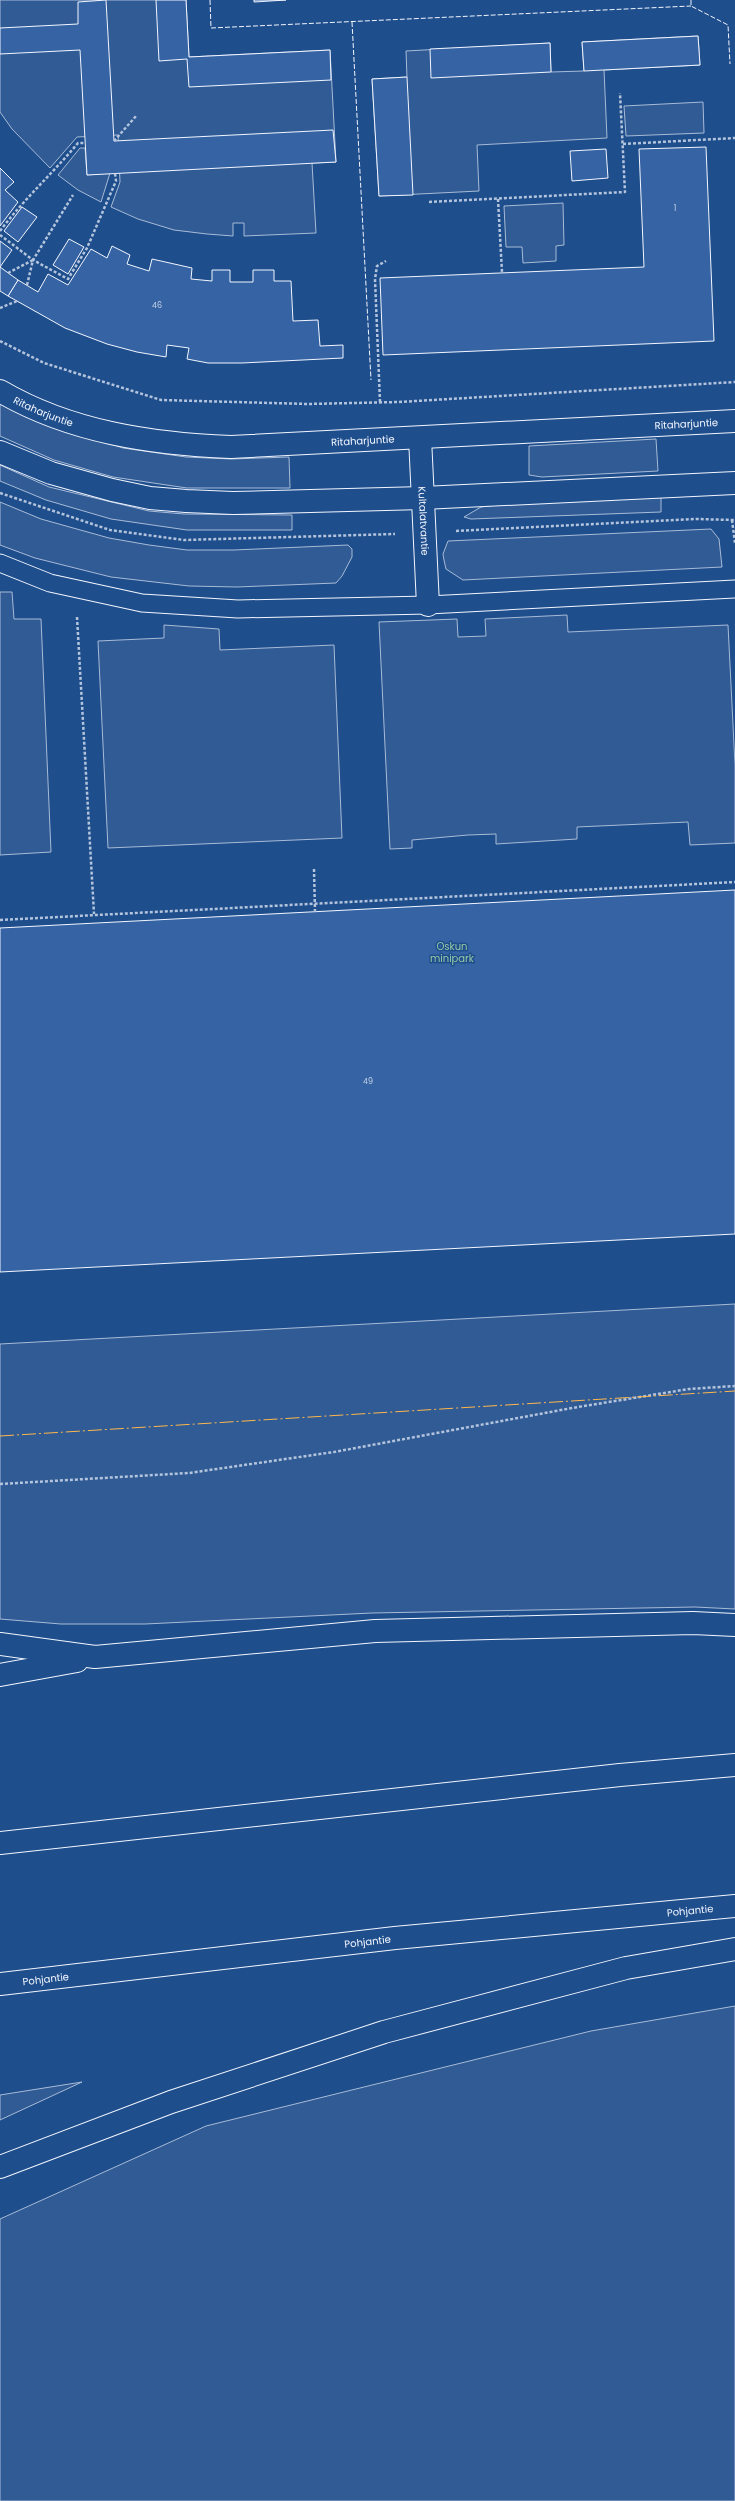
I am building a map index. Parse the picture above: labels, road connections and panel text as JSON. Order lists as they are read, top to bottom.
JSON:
{
  "streets": {
    "main road": ["Ritaharjuntie", "Kultalatvantie", "Pohjantie"]
  },
  "crossings": [
    ["Ritaharjuntie", "Kultalatvantie"]
  ],
  "parks": ["Oskun minipark"],
  "house_numbers": ["1", "46", "49"]
}
